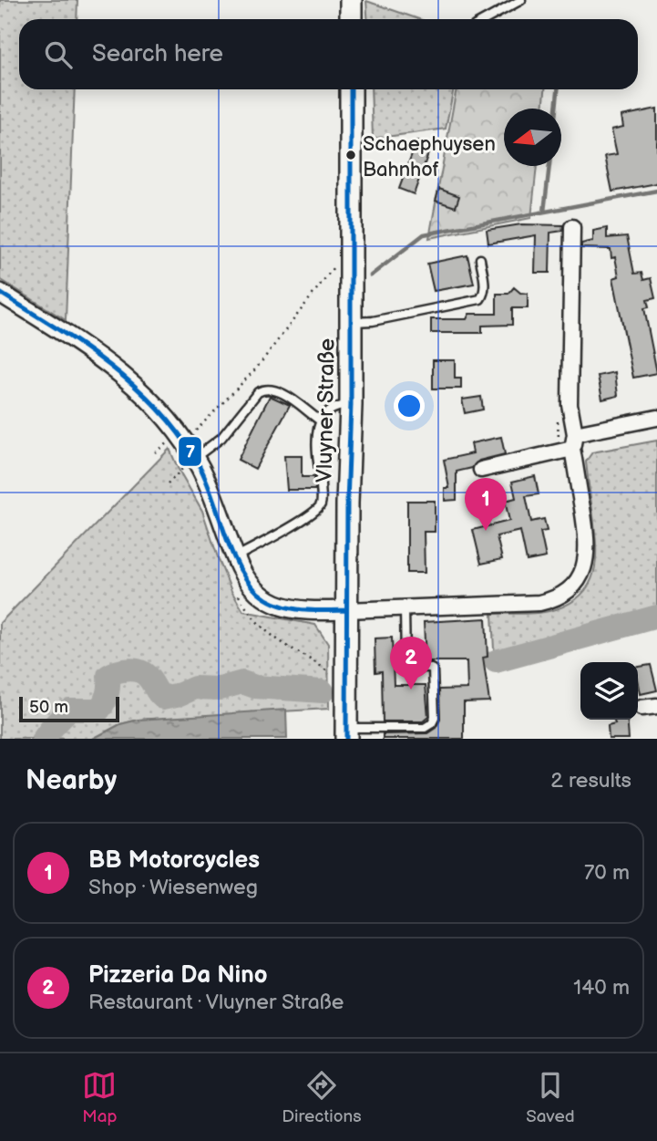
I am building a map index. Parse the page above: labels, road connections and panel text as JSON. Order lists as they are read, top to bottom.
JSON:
{
  "streets": {
    "main road": ["Vluyner Straße"]
  },
  "places": ["Schaephuysen Bahnhof"],
  "lines": ["transit line 7"],
  "scale_bar": "50 m",
  "north": "left",
  "page": {
    "search": "Search here",
    "pins": ["1", "2"],
    "scale": "50 m",
    "heading": ["Nearby", "2 results"],
    "list": [
      {
        "mark": "1",
        "name": "BB Motorcycles",
        "note": "Shop · Wiesenweg",
        "value": "70 m"
      },
      {
        "mark": "2",
        "name": "Pizzeria Da Nino",
        "note": "Restaurant · Vluyner Straße",
        "value": "140 m"
      }
    ],
    "nav": ["Map", "Directions", "Saved"]
  }
}
